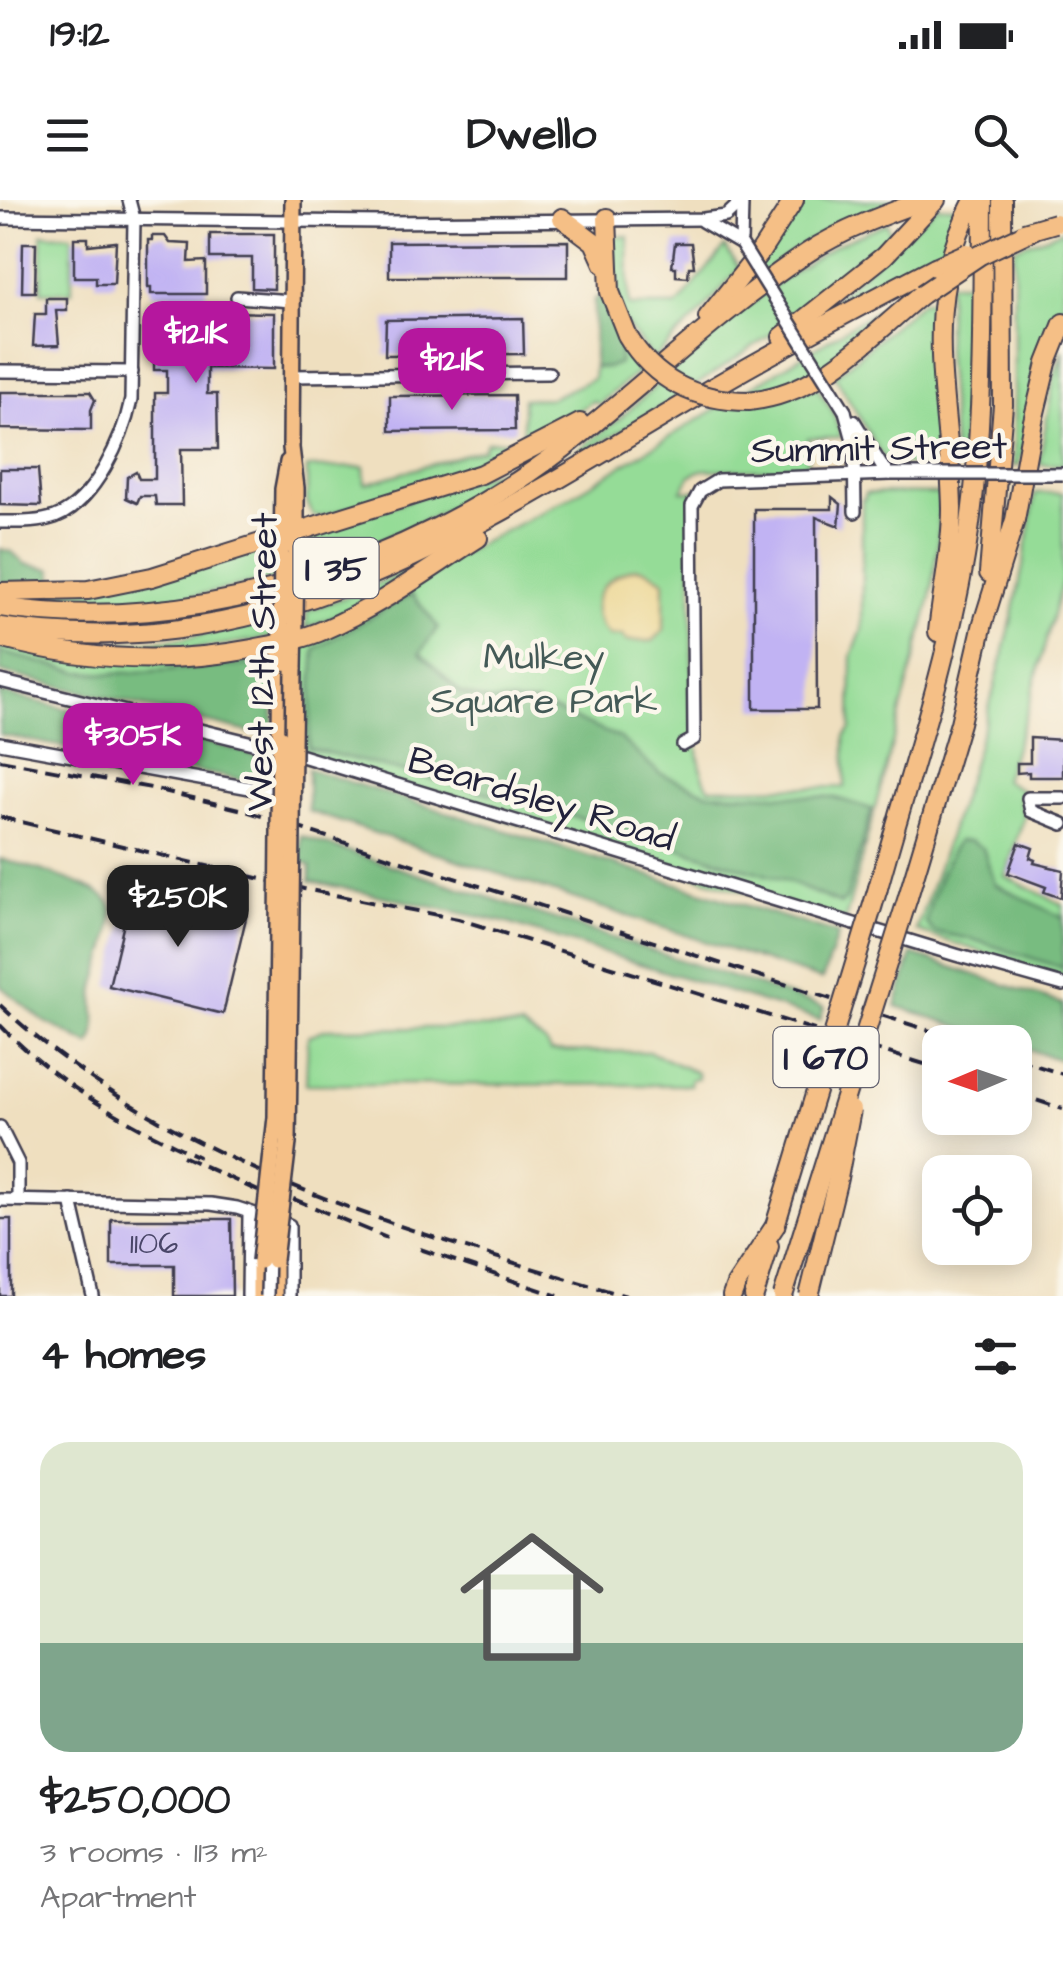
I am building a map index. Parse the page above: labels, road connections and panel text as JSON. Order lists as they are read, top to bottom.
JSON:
{
  "streets": {
    "highway": ["I 35", "I 670"],
    "main road": ["West 12th Street"],
    "street": ["Summit Street", "Beardsley Road"]
  },
  "parks": ["Mulkey Square Park"],
  "house_numbers": ["1106"],
  "north": "left",
  "page": {
    "status": "19:12",
    "header": "Dwello",
    "price": [
      "$121K",
      "$121K",
      "$305K",
      "$250K"
    ],
    "heading": "4 homes",
    "list": [
      {
        "name": "$250,000",
        "note": "3 rooms · 113 m² · Apartment"
      }
    ]
  }
}
